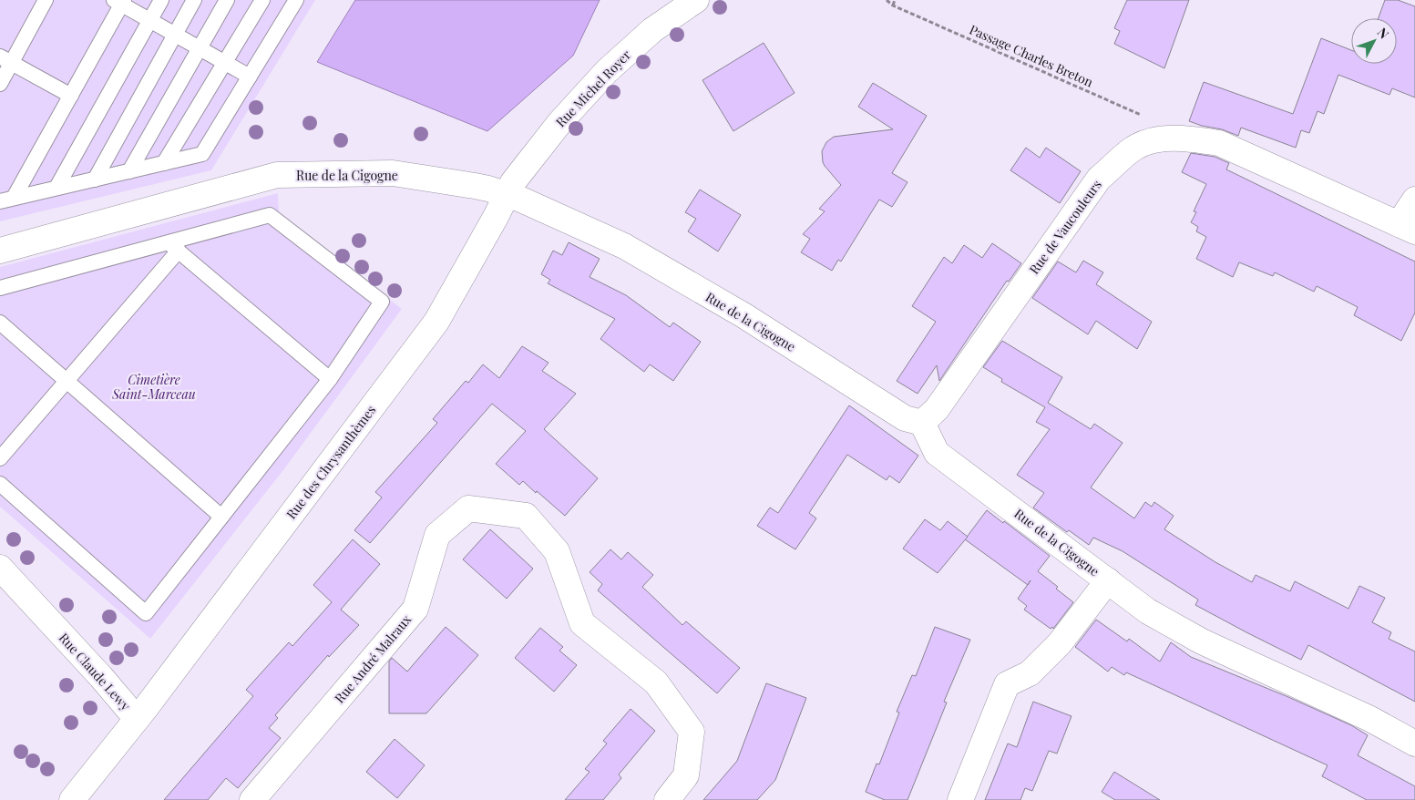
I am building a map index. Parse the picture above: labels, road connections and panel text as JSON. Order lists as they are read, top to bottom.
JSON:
{
  "streets": {
    "street": [
      "Rue Michel Royer",
      "Rue de la Cigogne",
      "Rue de Vaucouleurs",
      "Rue des Chrysanthèmes",
      "Rue André Malraux",
      "Rue Claude Lewy"
    ],
    "path": ["Passage Charles Breton"]
  },
  "crossings": [
    ["Passage Charles Breton", "Rue de Vaucouleurs"],
    ["Rue Michel Royer", "Rue de la Cigogne"],
    ["Rue Michel Royer", "Rue des Chrysanthèmes"],
    ["Rue de la Cigogne", "Rue de Vaucouleurs"],
    ["Rue de la Cigogne", "Rue des Chrysanthèmes"],
    ["Rue des Chrysanthèmes", "Rue Claude Lewy"]
  ],
  "parks": ["Cimetière Saint-Marceau"],
  "north": "top right"
}
